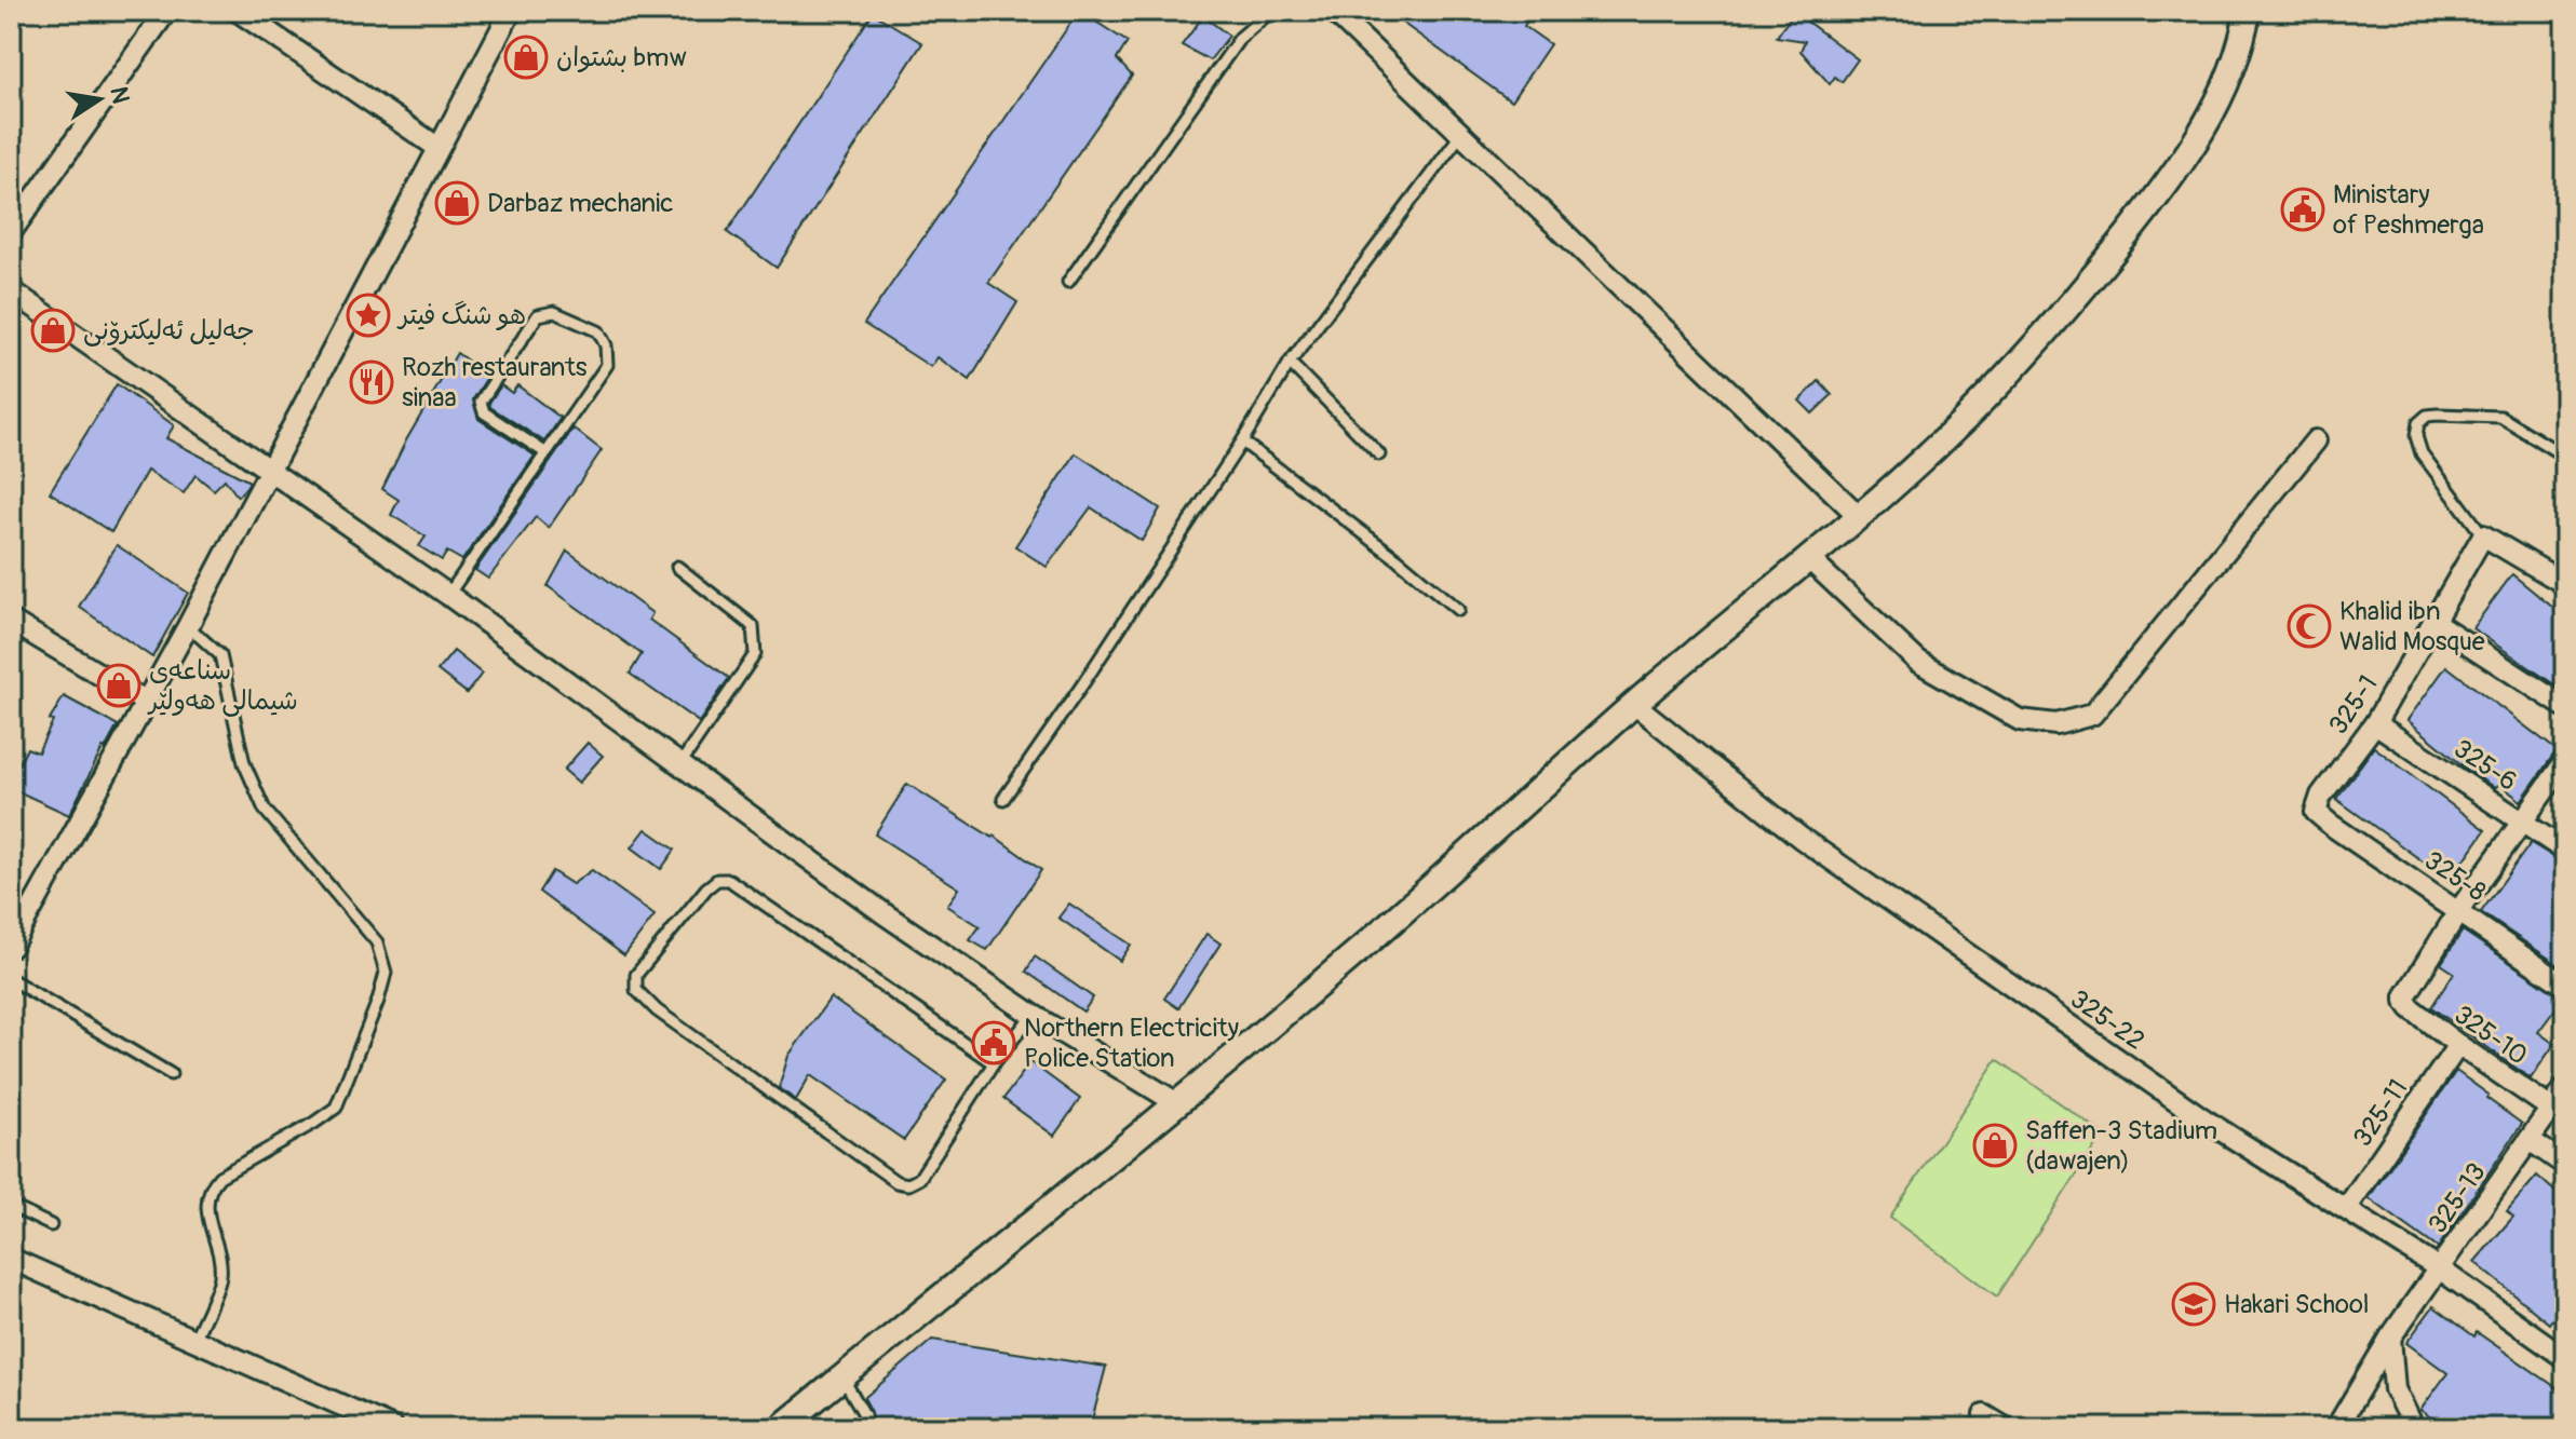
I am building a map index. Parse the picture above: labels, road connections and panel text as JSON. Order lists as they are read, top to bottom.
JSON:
{
  "streets": {
    "street": [
      "325-1",
      "325-6",
      "325-8",
      "325-22",
      "325-10",
      "325-11",
      "325-13"
    ]
  },
  "crossings": [
    ["325-1", "325-6"],
    ["325-1", "325-8"],
    ["325-8", "325-10"],
    ["325-22", "325-11"],
    ["325-22", "325-13"],
    ["325-10", "325-11"],
    ["325-10", "325-13"]
  ],
  "places": {
    "shop": [
      "بشتوان bmw",
      "Darbaz mechanic",
      "جەلیل ئەلیکترۆنی",
      "سناعەی شیمالی هەولێر",
      "Saffen-3 Stadium (dawajen)"
    ],
    "public building": ["Ministary of Peshmerga", "Northern Electricity Police Station"],
    "place": ["هو شنگ فيتر"],
    "restaurant": ["Rozh restaurants sinaa"],
    "mosque": ["Khalid ibn Walid Mosque"],
    "school or university": ["Hakari School"]
  },
  "north": "right"
}
